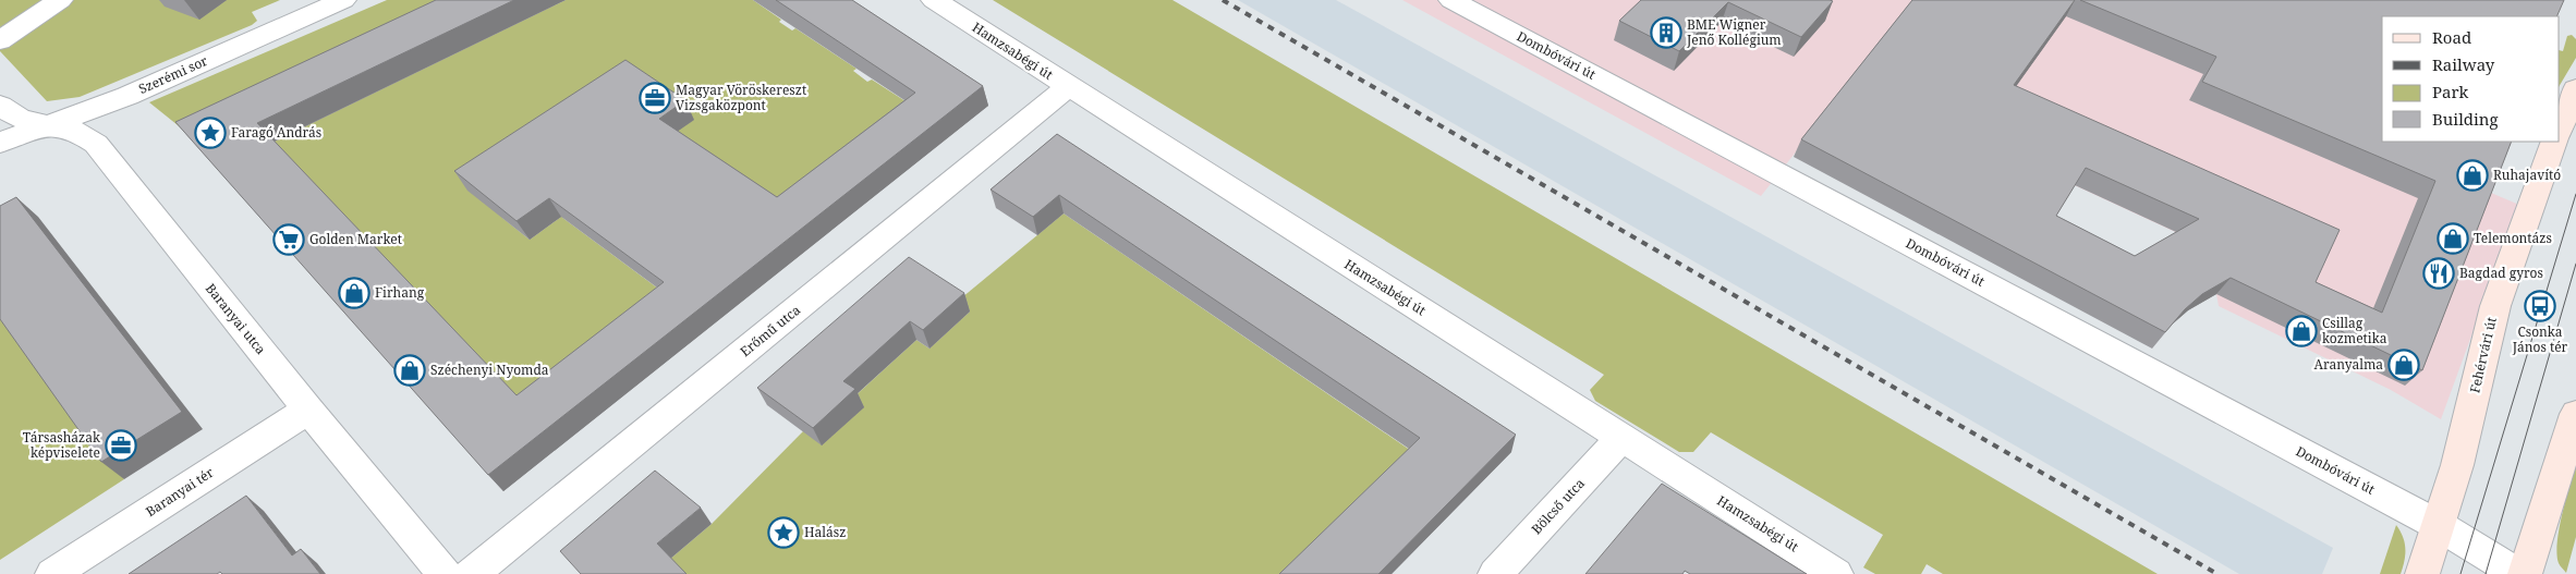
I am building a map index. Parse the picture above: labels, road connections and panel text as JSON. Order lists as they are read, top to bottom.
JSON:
{
  "streets": {
    "street": [
      "Hamzsabégi út",
      "Dombóvári út",
      "Szerémi sor",
      "Baranyai utca",
      "Erőmű utca",
      "Fehérvári út",
      "Baranyai tér",
      "Bölcső utca"
    ]
  },
  "crossings": [
    ["Hamzsabégi út", "Erőmű utca"],
    ["Hamzsabégi út", "Bölcső utca"],
    ["Dombóvári út", "Fehérvári út"],
    ["Szerémi sor", "Baranyai utca"],
    ["Baranyai utca", "Baranyai tér"]
  ],
  "places": {
    "building": ["BME Wigner Jenő Kollégium"],
    "office": ["Magyar Vöröskereszt Vizsgaközpont", "Társasházak képviselete"],
    "place": ["Faragó András", "Halász"],
    "shop": [
      "Ruhajavító",
      "Telemontázs",
      "Firhang",
      "Csillag kozmetika",
      "Aranyalma",
      "Széchenyi Nyomda"
    ],
    "supermarket": ["Golden Market"],
    "restaurant": ["Bagdad gyros"],
    "bus stop": ["Csonka János tér"]
  },
  "legend": [
    "Road",
    "Railway",
    "Park",
    "Building"
  ]
}
